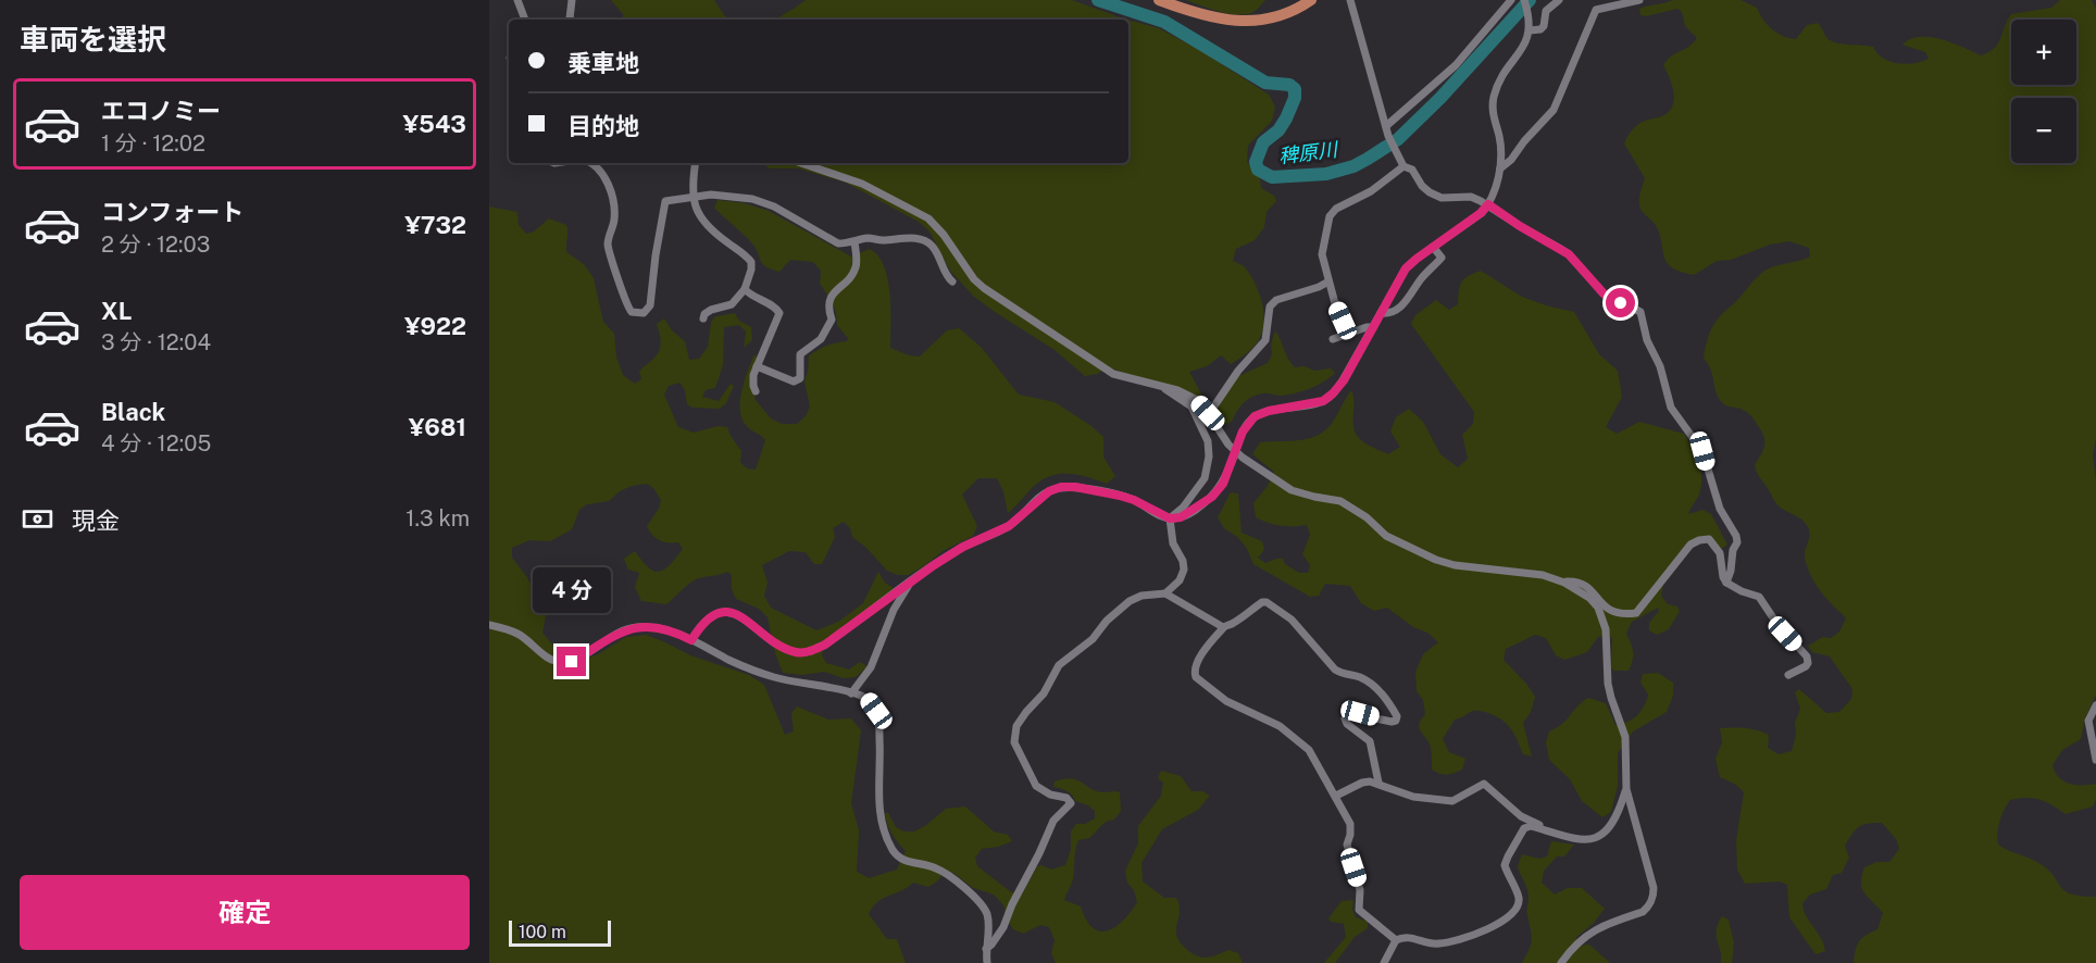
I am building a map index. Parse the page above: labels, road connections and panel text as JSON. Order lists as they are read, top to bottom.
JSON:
{
  "water": ["稗原川"],
  "scale_bar": "100 m",
  "page": {
    "heading": "車両を選択",
    "map_buttons": ["+", "−"],
    "banner": ["乗車地", "目的地"],
    "list": [
      {
        "name": "エコノミー",
        "note": "1 分 · 12:02",
        "value": "¥543"
      },
      {
        "name": "コンフォート",
        "note": "2 分 · 12:03",
        "value": "¥732"
      },
      {
        "name": "XL",
        "note": "3 分 · 12:04",
        "value": "¥922"
      },
      {
        "name": "Black",
        "note": "4 分 · 12:05",
        "value": "¥681"
      }
    ],
    "pay": ["現金", "1.3 km"],
    "bubble": "4 分",
    "buttons": "確定",
    "scale": "100 m"
  }
}
